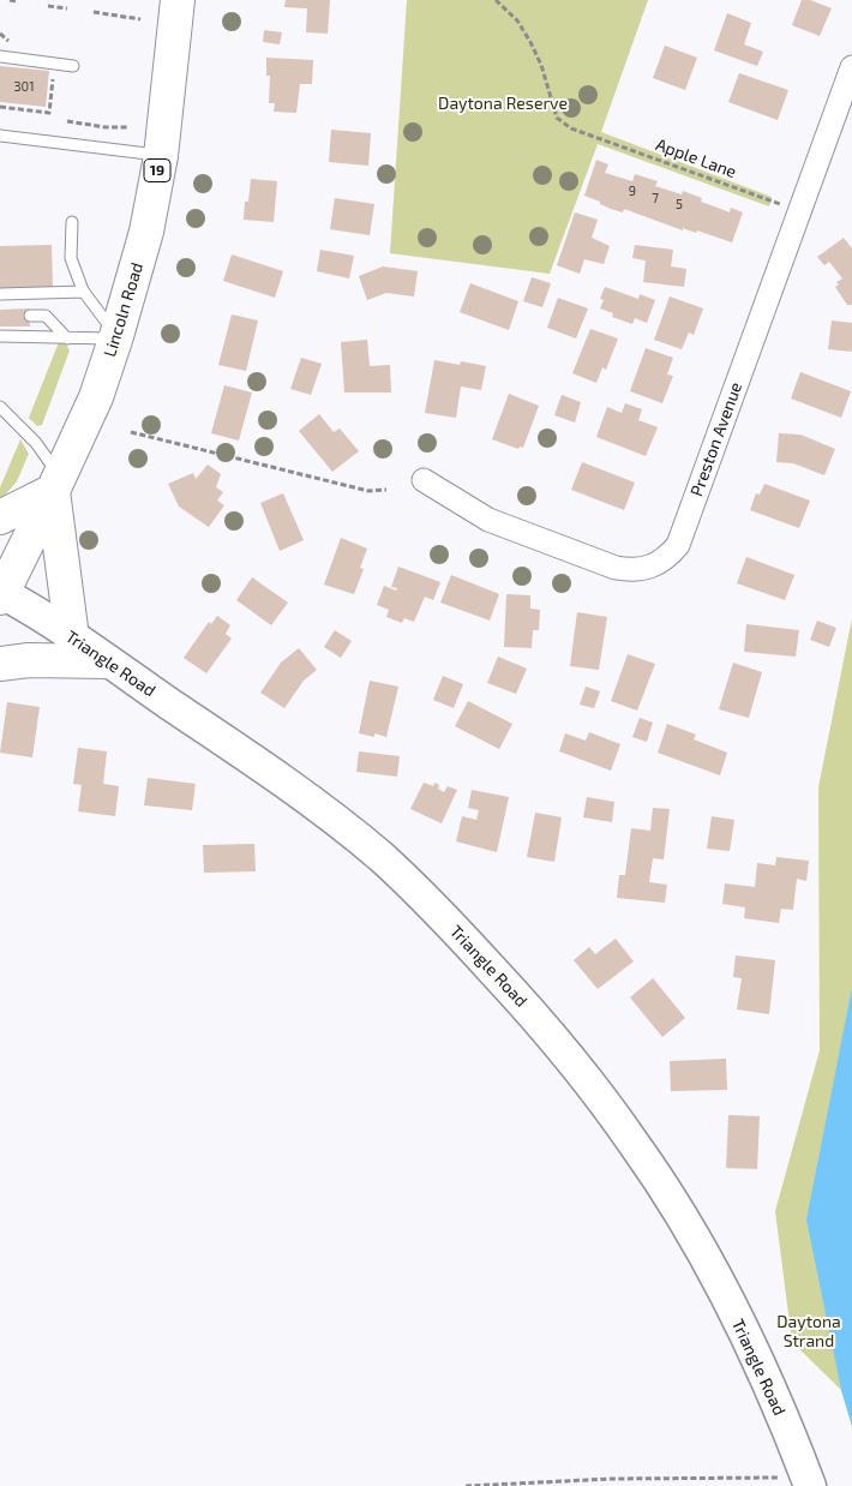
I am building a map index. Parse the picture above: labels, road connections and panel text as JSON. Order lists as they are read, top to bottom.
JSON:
{
  "streets": {
    "main road": ["19", "Lincoln Road", "Triangle Road"],
    "street": ["Preston Avenue"],
    "path": ["Apple Lane"]
  },
  "crossings": [
    ["Lincoln Road", "Triangle Road"]
  ],
  "parks": ["Daytona Reserve", "Daytona Strand"],
  "house_numbers": [
    "301",
    "9",
    "7",
    "5"
  ]
}
